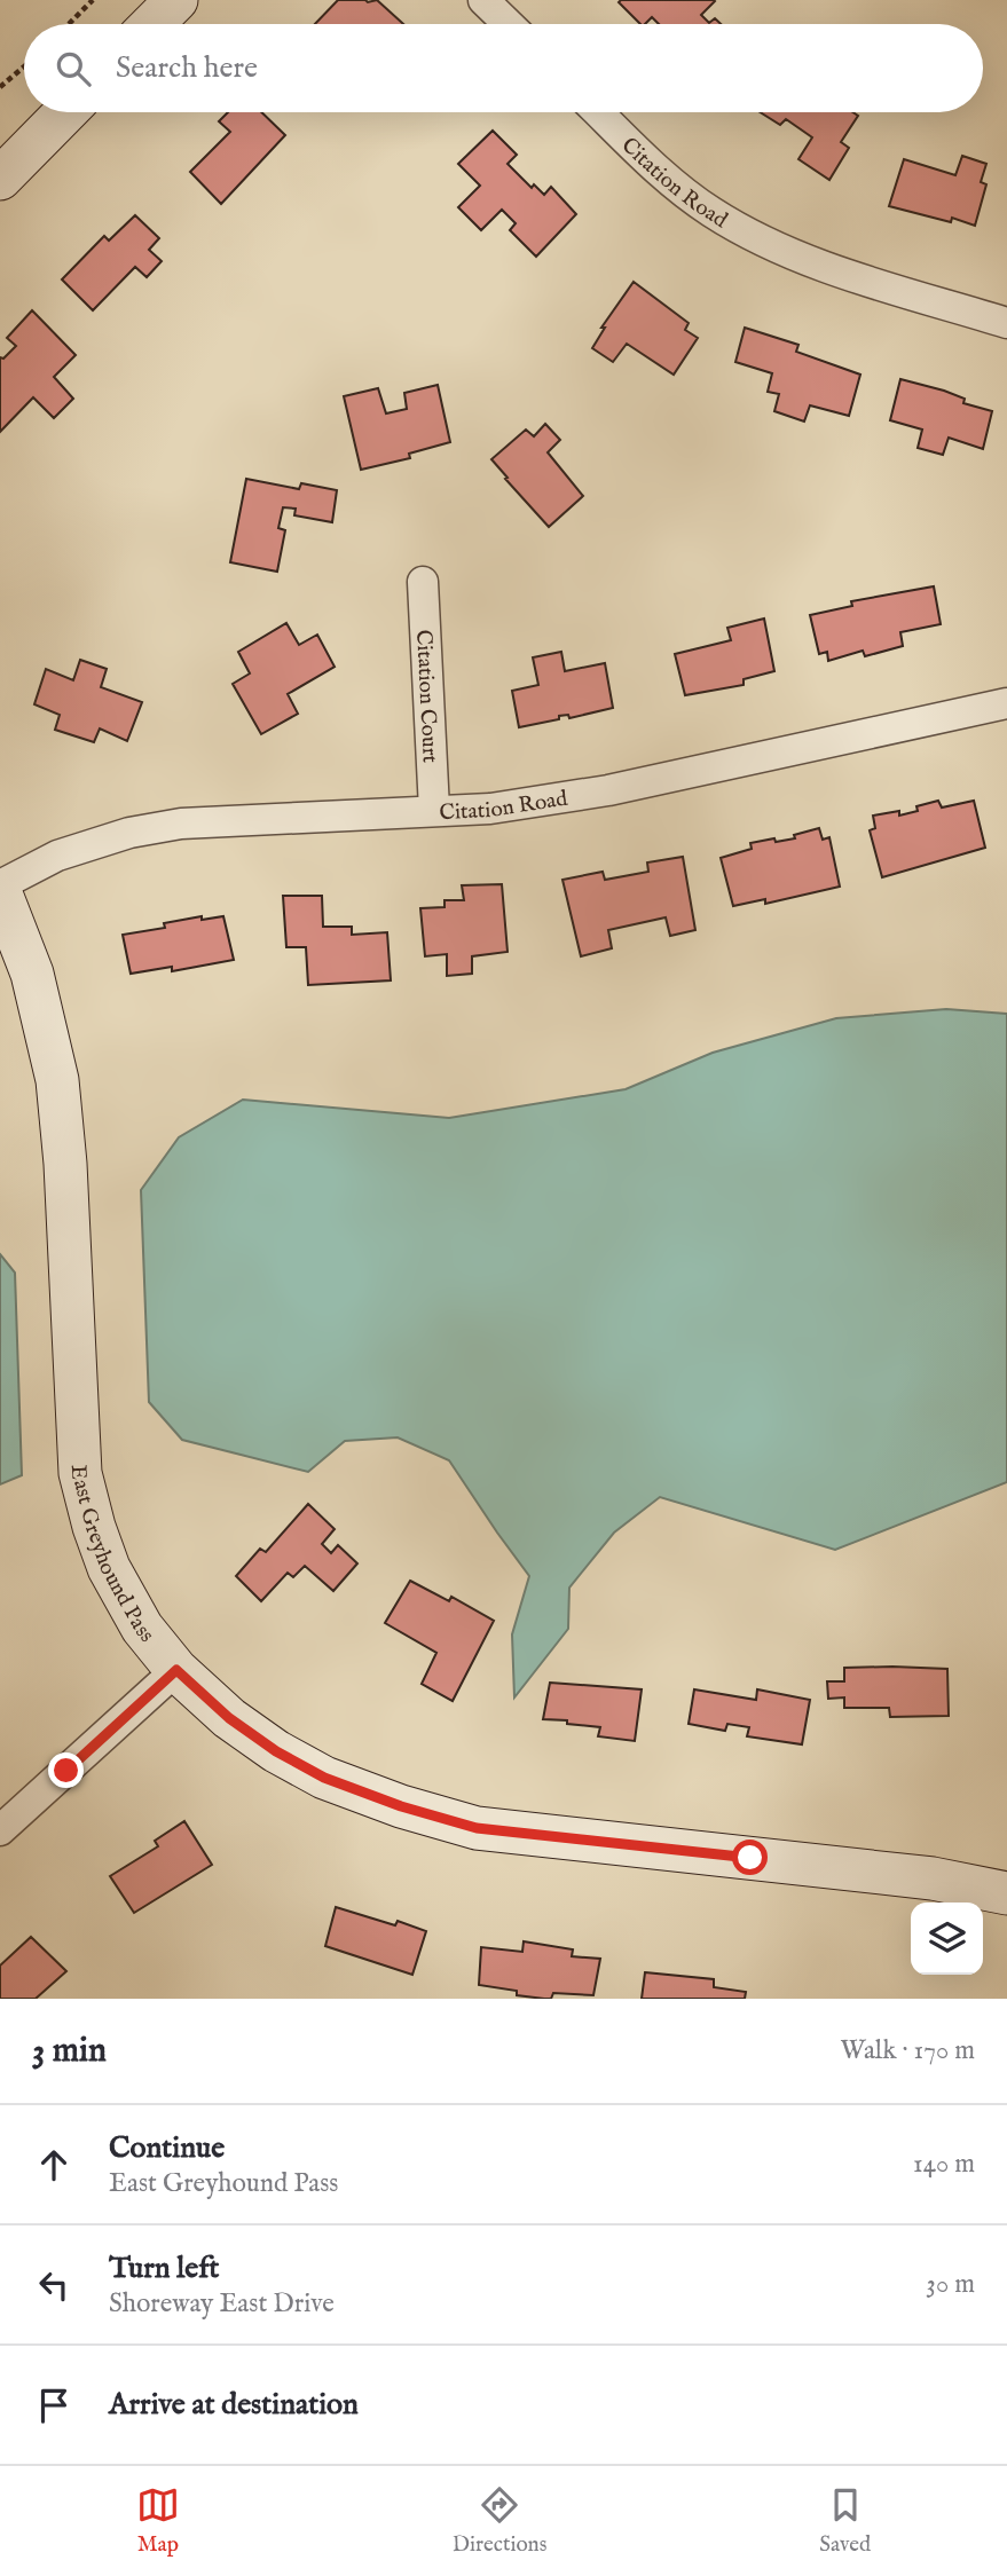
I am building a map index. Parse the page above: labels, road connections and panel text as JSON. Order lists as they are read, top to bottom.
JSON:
{
  "streets": {
    "street": ["Citation Road", "Citation Court", "East Greyhound Pass"]
  },
  "crossings": [
    ["Citation Road", "Citation Court"]
  ],
  "page": {
    "search": "Search here",
    "heading": ["3 min", "Walk · 170 m"],
    "list": [
      ["Continue", "East Greyhound Pass", "140 m"],
      ["Turn left", "Shoreway East Drive", "30 m"],
      "Arrive at destination"
    ],
    "nav": ["Map", "Directions", "Saved"]
  }
}
